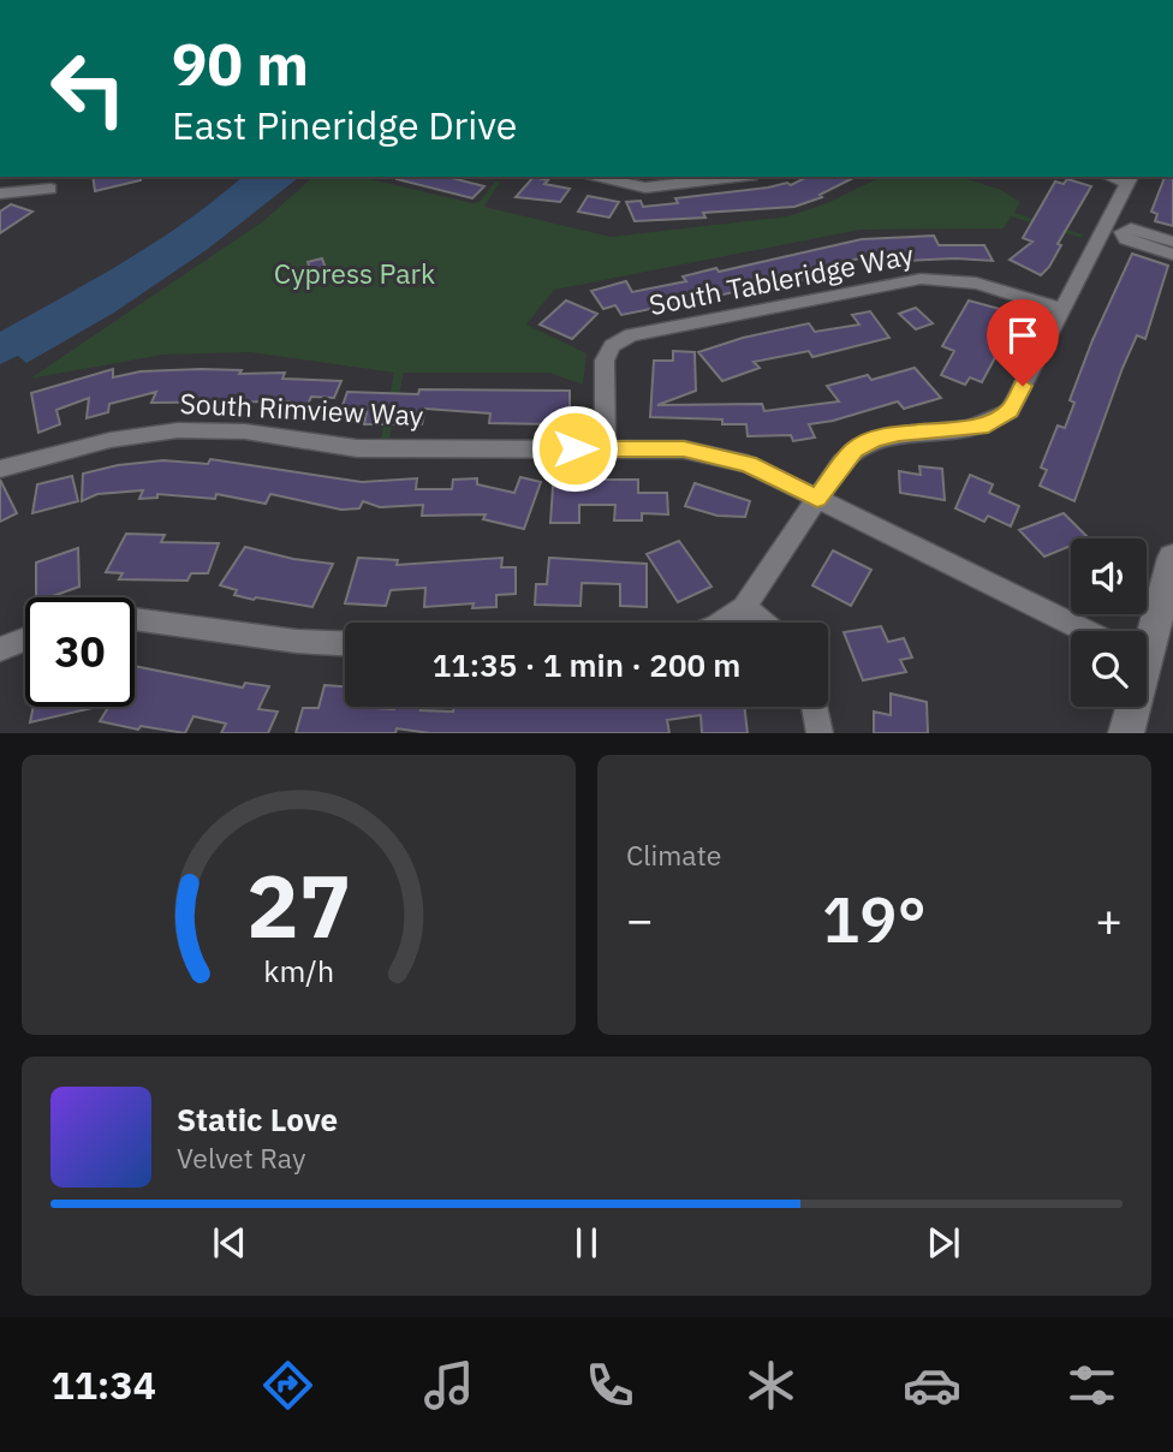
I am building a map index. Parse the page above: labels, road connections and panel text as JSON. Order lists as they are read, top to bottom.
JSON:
{
  "streets": {
    "street": ["South Tableridge Way", "South Rimview Way"]
  },
  "crossings": [
    ["South Tableridge Way", "South Rimview Way"]
  ],
  "parks": ["Cypress Park"],
  "page": {
    "turn": ["90 m", "East Pineridge Drive"],
    "limit": "30",
    "trip": "11:35 · 1 min · 200 m",
    "tile": "Climate",
    "heat": ["−", "19°", "+"],
    "song": ["Static Love", "Velvet Ray"],
    "tabs": "11:34",
    "gauge": ["27", "km/h"]
  }
}
